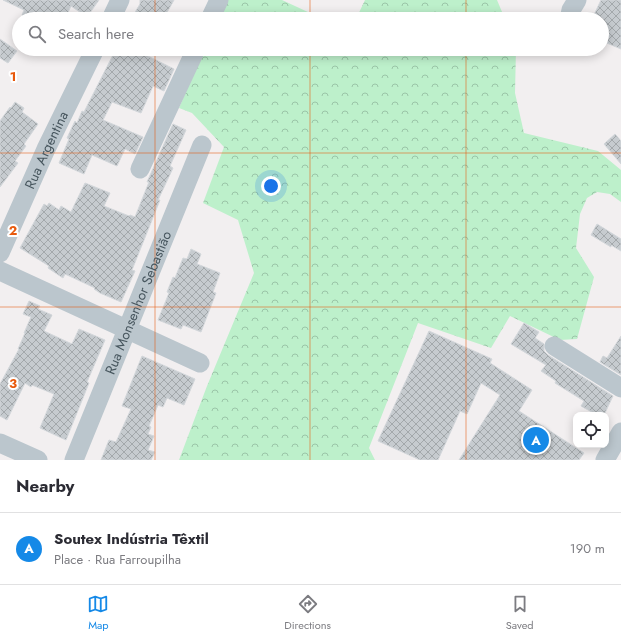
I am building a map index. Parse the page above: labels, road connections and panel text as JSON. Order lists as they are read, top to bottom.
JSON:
{
  "streets": {
    "street": ["Rua Argentina", "Rua Monsenhor Sebastião"]
  },
  "page": {
    "search": "Search here",
    "pins": "A",
    "heading": "Nearby",
    "list": [
      {
        "mark": "A",
        "name": "Soutex Indústria Têxtil",
        "note": "Place · Rua Farroupilha",
        "value": "190 m"
      }
    ],
    "nav": ["Map", "Directions", "Saved"]
  },
  "grid": {
    "rows": ["1", "2", "3"]
  }
}
